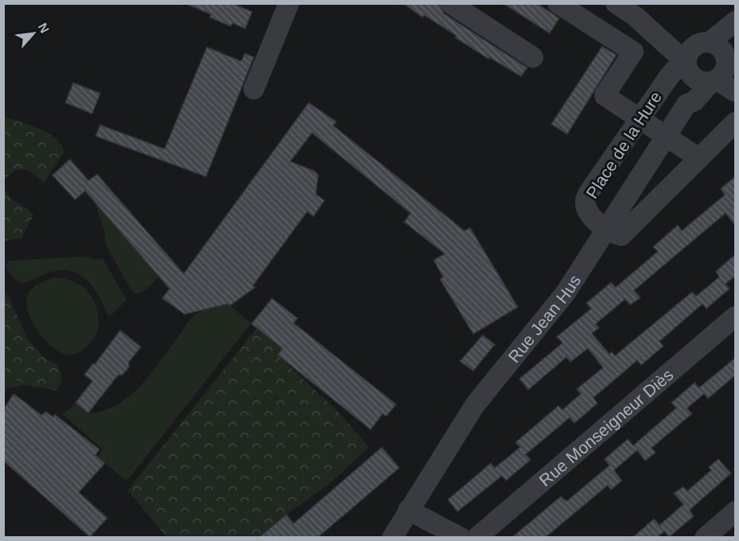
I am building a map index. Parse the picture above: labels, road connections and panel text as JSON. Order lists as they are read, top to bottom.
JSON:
{
  "streets": {
    "street": ["Place de la Hure", "Rue Jean Hus", "Rue Monseigneur Diès"]
  },
  "crossings": [
    ["Place de la Hure", "Rue Jean Hus"]
  ],
  "north": "top right"
}
